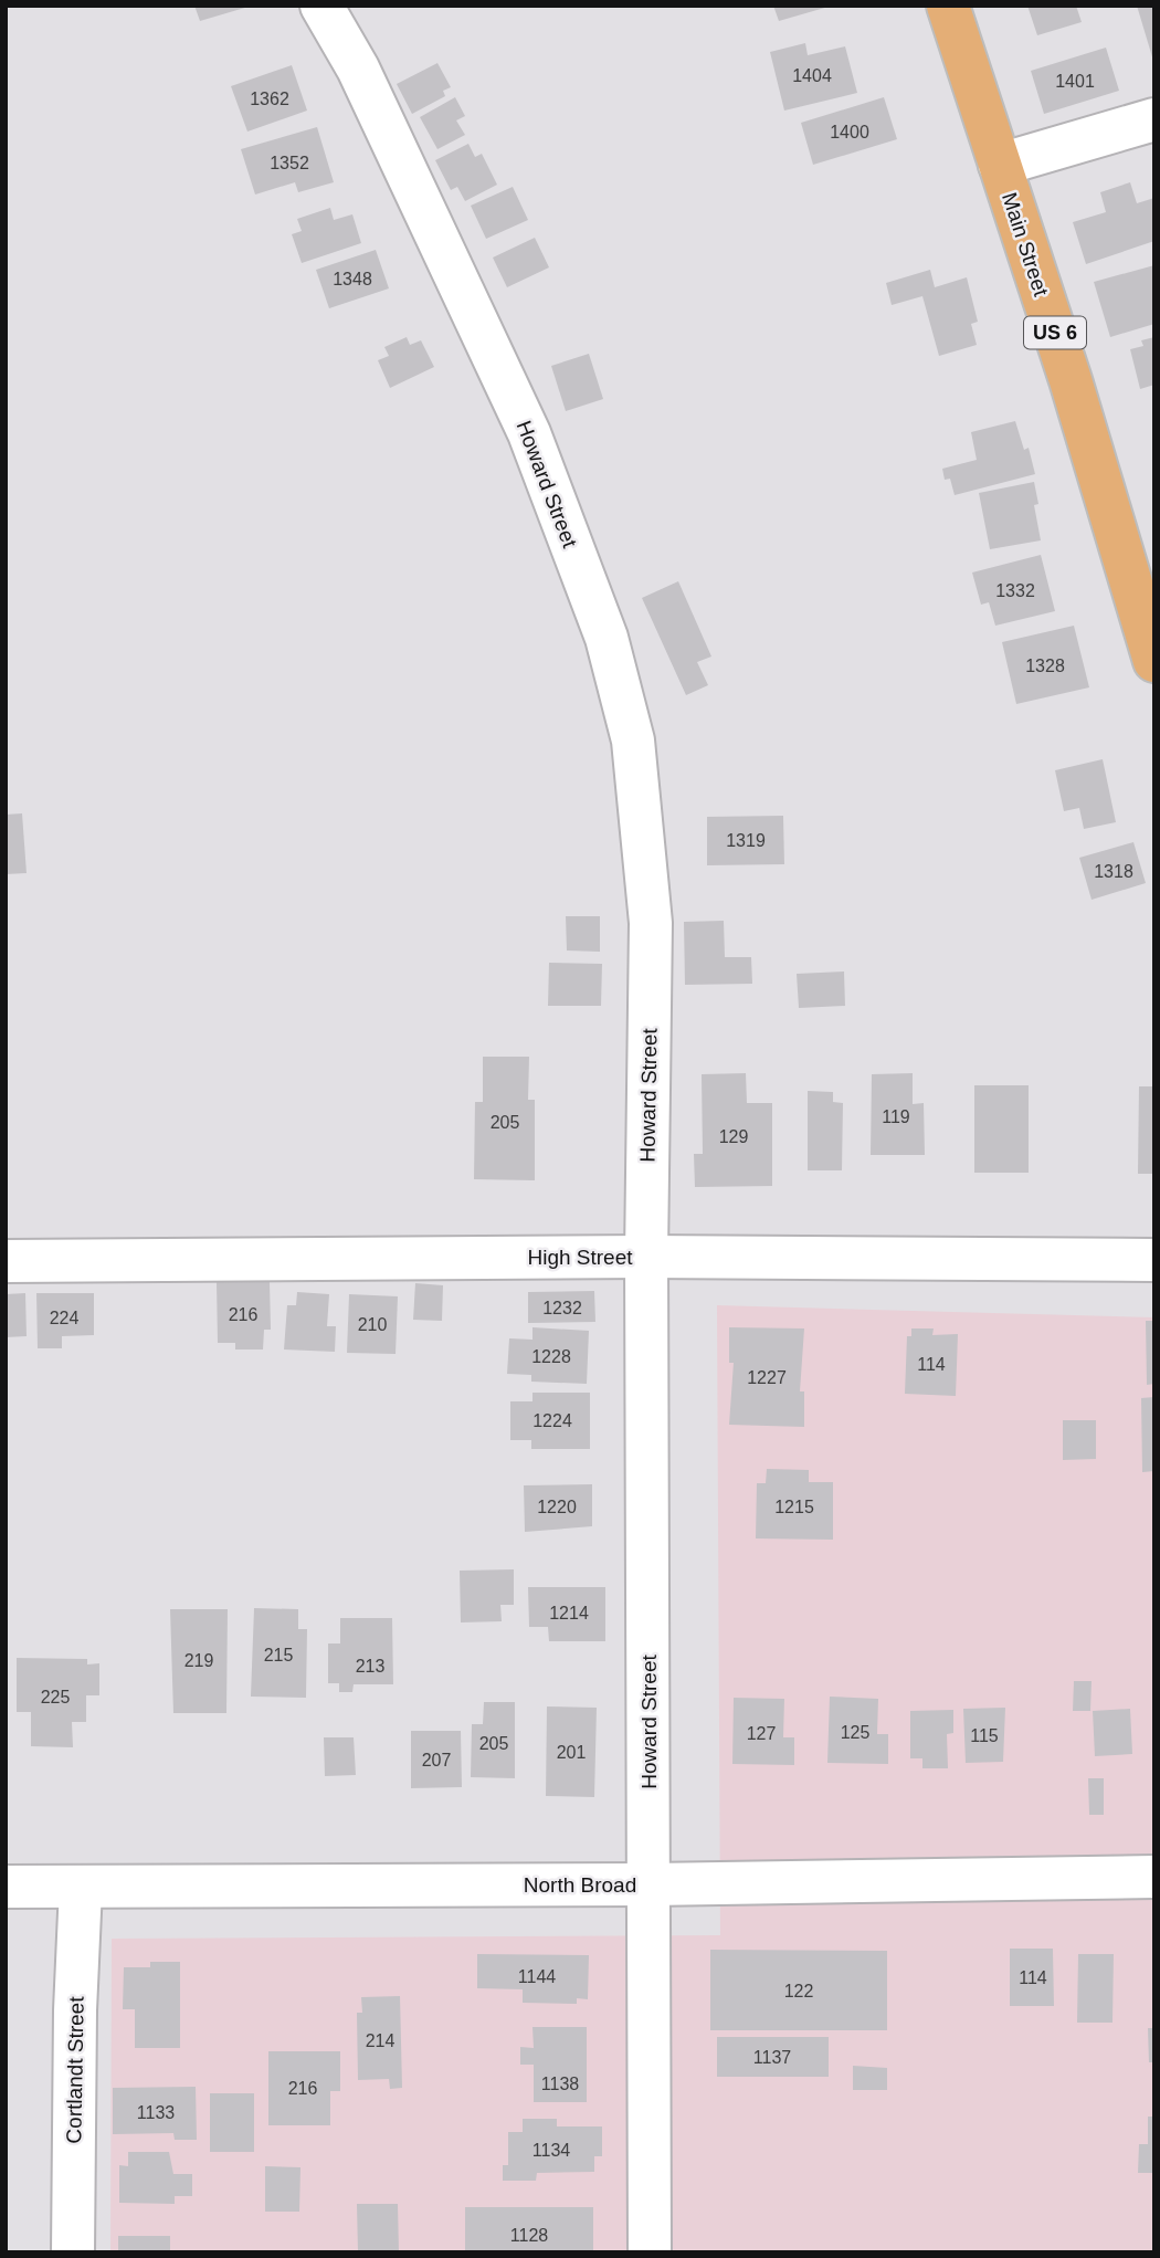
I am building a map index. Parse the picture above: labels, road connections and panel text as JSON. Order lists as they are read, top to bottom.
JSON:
{
  "streets": {
    "main road": ["Main Street", "US 6"],
    "street": [
      "Howard Street",
      "High Street",
      "North Broad",
      "Cortlandt Street"
    ]
  },
  "crossings": [
    ["Howard Street", "High Street"],
    ["Howard Street", "North Broad"],
    ["North Broad", "Cortlandt Street"]
  ],
  "house_numbers": [
    "1404",
    "1401",
    "1362",
    "1400",
    "1352",
    "1348",
    "1332",
    "1328",
    "1319",
    "1318",
    "119",
    "205",
    "129",
    "1232",
    "216",
    "224",
    "210",
    "1228",
    "114",
    "1227",
    "1224",
    "1220",
    "1215",
    "1214",
    "215",
    "219",
    "213",
    "225",
    "125",
    "127",
    "115",
    "205",
    "201",
    "207",
    "1144",
    "114",
    "122",
    "214",
    "1137",
    "1138",
    "216",
    "1133",
    "1134",
    "1128"
  ]
}
